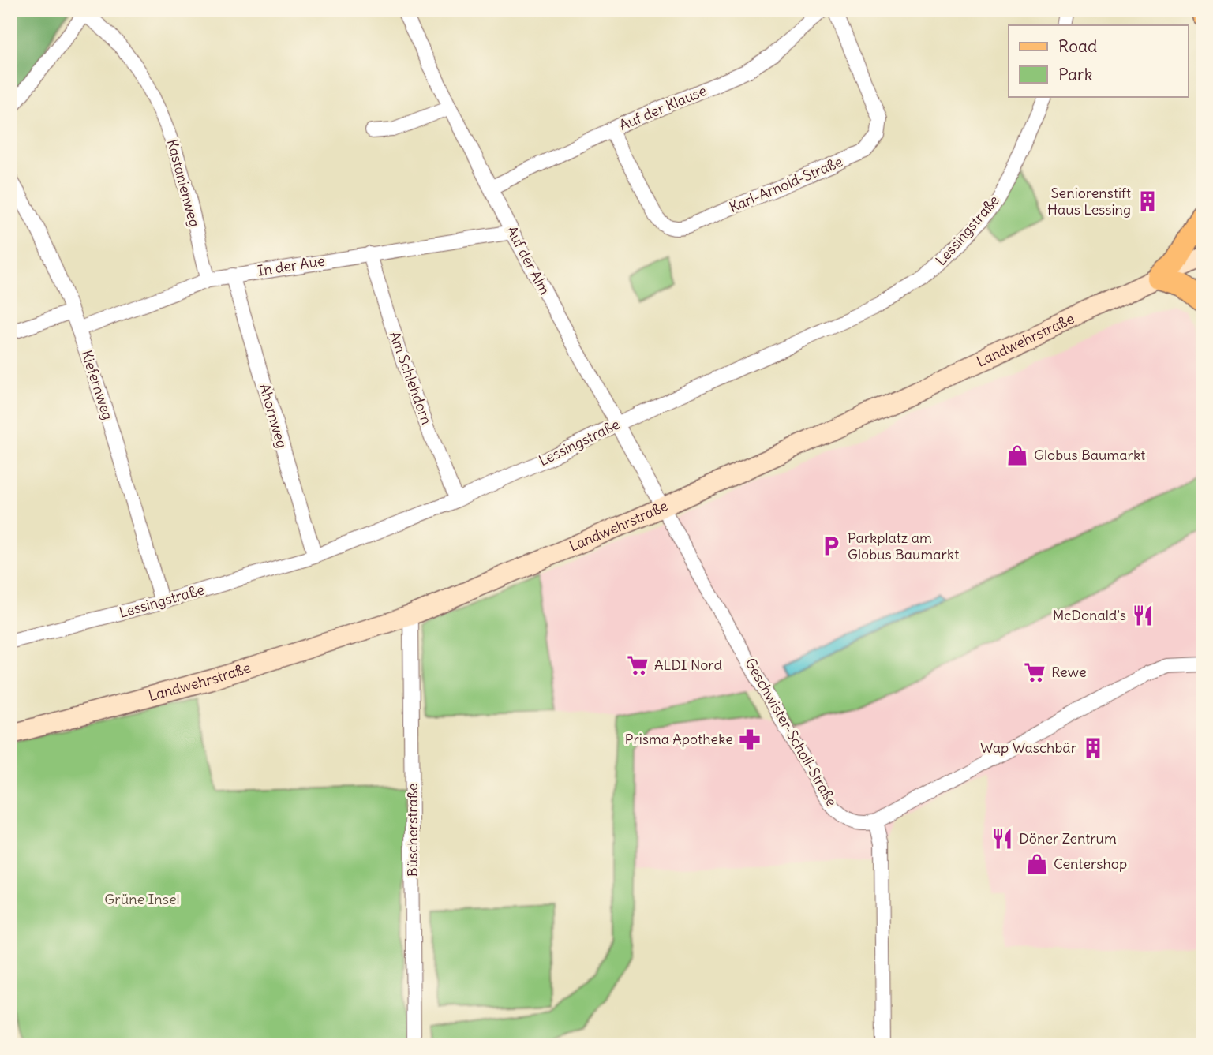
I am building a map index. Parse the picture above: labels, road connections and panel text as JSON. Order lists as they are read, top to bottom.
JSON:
{
  "streets": {
    "main road": ["Landwehrstraße"],
    "street": [
      "Auf der Klause",
      "Kastanienweg",
      "Karl-Arnold-Straße",
      "Lessingstraße",
      "Auf der Alm",
      "In der Aue",
      "Am Schlehdorn",
      "Kiefernweg",
      "Ahornweg",
      "Geschwister-Scholl-Straße",
      "Büscherstraße"
    ]
  },
  "crossings": [
    ["Auf der Klause", "Karl-Arnold-Straße"],
    ["Auf der Klause", "Auf der Alm"],
    ["Kastanienweg", "In der Aue"],
    ["Lessingstraße", "Auf der Alm"],
    ["Lessingstraße", "Am Schlehdorn"],
    ["Lessingstraße", "Kiefernweg"],
    ["Lessingstraße", "Ahornweg"],
    ["Auf der Alm", "In der Aue"],
    ["Auf der Alm", "Landwehrstraße"],
    ["Auf der Alm", "Geschwister-Scholl-Straße"],
    ["In der Aue", "Am Schlehdorn"],
    ["In der Aue", "Kiefernweg"],
    ["In der Aue", "Ahornweg"],
    ["Landwehrstraße", "Geschwister-Scholl-Straße"],
    ["Landwehrstraße", "Büscherstraße"]
  ],
  "parks": ["Grüne Insel"],
  "places": {
    "building": ["Seniorenstift Haus Lessing", "Wap Waschbär"],
    "shop": ["Globus Baumarkt", "Centershop"],
    "parking": ["Parkplatz am Globus Baumarkt"],
    "restaurant": ["McDonald's", "Döner Zentrum"],
    "supermarket": ["ALDI Nord", "Rewe"],
    "pharmacy": ["Prisma Apotheke"]
  },
  "legend": ["Road", "Park"]
}
